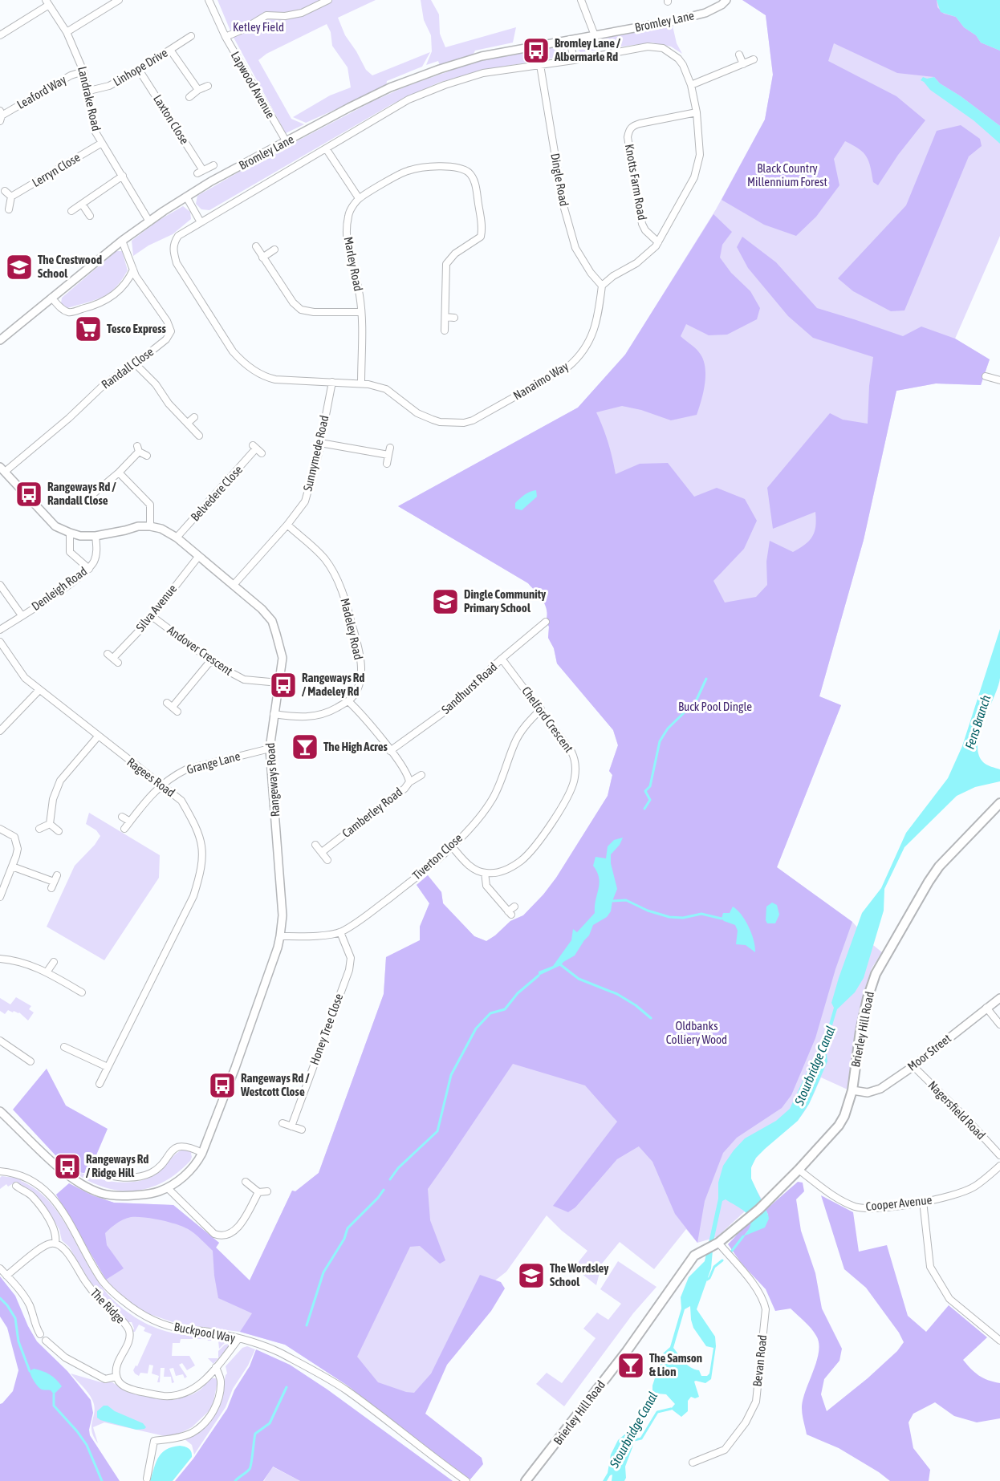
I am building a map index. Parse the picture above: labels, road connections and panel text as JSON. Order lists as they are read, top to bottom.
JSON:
{
  "streets": {
    "main road": ["Brierley Hill Road"],
    "street": [
      "Bromley Lane",
      "Linhope Drive",
      "Lapwood Avenue",
      "Leaford Way",
      "Landrake Road",
      "Laxton Close",
      "Lerryn Close",
      "Dingle Road",
      "Knotts Farm Road",
      "Marley Road",
      "Randall Close",
      "Nanaimo Way",
      "Sunnymede Road",
      "Belvedere Close",
      "Denleigh Road",
      "Silva Avenue",
      "Madeley Road",
      "Andover Crescent",
      "Sandhurst Road",
      "Chelford Crescent",
      "Grange Lane",
      "Ragees Road",
      "Rangeways Road",
      "Camberley Road",
      "Tiverton Close",
      "Honey Tree Close",
      "Moor Street",
      "Nagersfield Road",
      "Cooper Avenue",
      "The Ridge",
      "Buckpool Way",
      "Bevan Road"
    ]
  },
  "crossings": [
    ["Bromley Lane", "Lapwood Avenue"],
    ["Bromley Lane", "Landrake Road"],
    ["Bromley Lane", "Randall Close"],
    ["Linhope Drive", "Landrake Road"],
    ["Linhope Drive", "Laxton Close"],
    ["Leaford Way", "Landrake Road"],
    ["Landrake Road", "Lerryn Close"],
    ["Dingle Road", "Nanaimo Way"],
    ["Marley Road", "Nanaimo Way"],
    ["Nanaimo Way", "Sunnymede Road"],
    ["Sunnymede Road", "Madeley Road"],
    ["Sunnymede Road", "Rangeways Road"],
    ["Belvedere Close", "Rangeways Road"],
    ["Silva Avenue", "Andover Crescent"],
    ["Silva Avenue", "Rangeways Road"],
    ["Madeley Road", "Camberley Road"],
    ["Andover Crescent", "Rangeways Road"],
    ["Sandhurst Road", "Chelford Crescent"],
    ["Sandhurst Road", "Camberley Road"],
    ["Chelford Crescent", "Tiverton Close"],
    ["Grange Lane", "Ragees Road"],
    ["Grange Lane", "Rangeways Road"],
    ["Rangeways Road", "Tiverton Close"],
    ["Tiverton Close", "Honey Tree Close"],
    ["Brierley Hill Road", "Moor Street"],
    ["Brierley Hill Road", "Cooper Avenue"],
    ["Brierley Hill Road", "Bevan Road"],
    ["Moor Street", "Nagersfield Road"]
  ],
  "water": ["Fens Branch", "Stourbridge Canal"],
  "parks": [
    "Ketley Field",
    "Black Country Millennium Forest",
    "Buck Pool Dingle",
    "Oldbanks Colliery Wood"
  ],
  "places": {
    "bus stop": [
      "Bromley Lane / Albermarle Rd",
      "Rangeways Rd / Randall Close",
      "Rangeways Rd / Madeley Rd",
      "Rangeways Rd / Westcott Close",
      "Rangeways Rd / Ridge Hill"
    ],
    "school or university": ["The Crestwood School", "Dingle Community Primary School", "The Wordsley School"],
    "supermarket": ["Tesco Express"],
    "bar": ["The High Acres", "The Samson & Lion"]
  }
}
